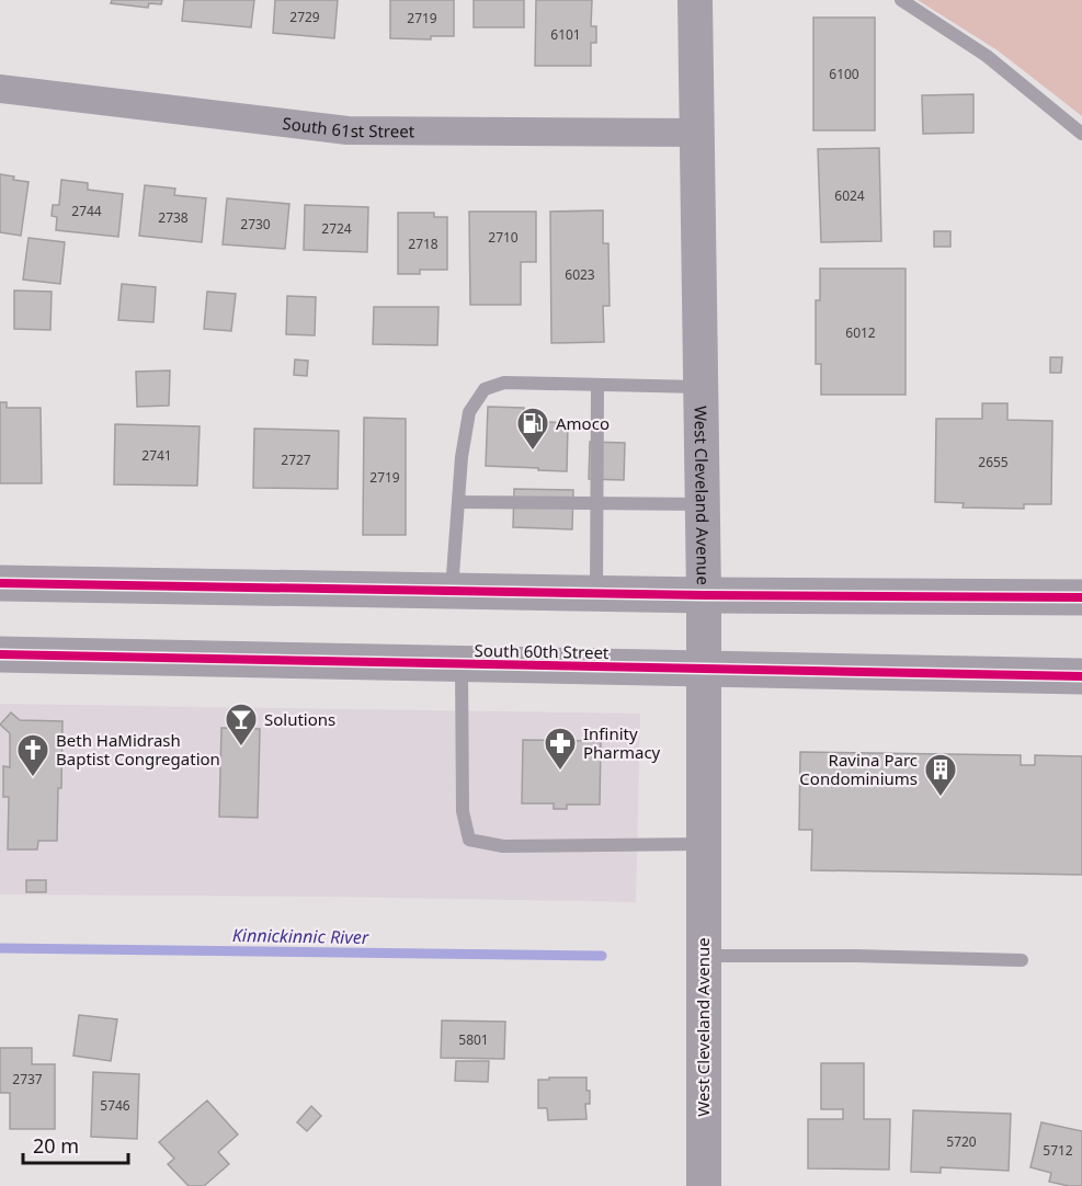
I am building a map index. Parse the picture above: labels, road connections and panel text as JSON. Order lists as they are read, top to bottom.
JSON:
{
  "streets": {
    "main road": ["South 60th Street"],
    "street": ["South 61st Street", "West Cleveland Avenue"]
  },
  "crossings": [
    ["South 61st Street", "West Cleveland Avenue"],
    ["West Cleveland Avenue", "South 60th Street"]
  ],
  "water": ["Kinnickinnic River"],
  "places": {
    "fuel station": ["Amoco"],
    "bar": ["Solutions"],
    "pharmacy": ["Infinity Pharmacy"],
    "church": ["Beth HaMidrash Baptist Congregation"],
    "building": ["Ravina Parc Condominiums"]
  },
  "house_numbers": [
    "2729",
    "2719",
    "6101",
    "6100",
    "6024",
    "2744",
    "2738",
    "2730",
    "2724",
    "2710",
    "2718",
    "6023",
    "6012",
    "2741",
    "2727",
    "2655",
    "2719",
    "5801",
    "2737",
    "5746",
    "5720",
    "5712"
  ],
  "scale_bar": "20 m"
}
